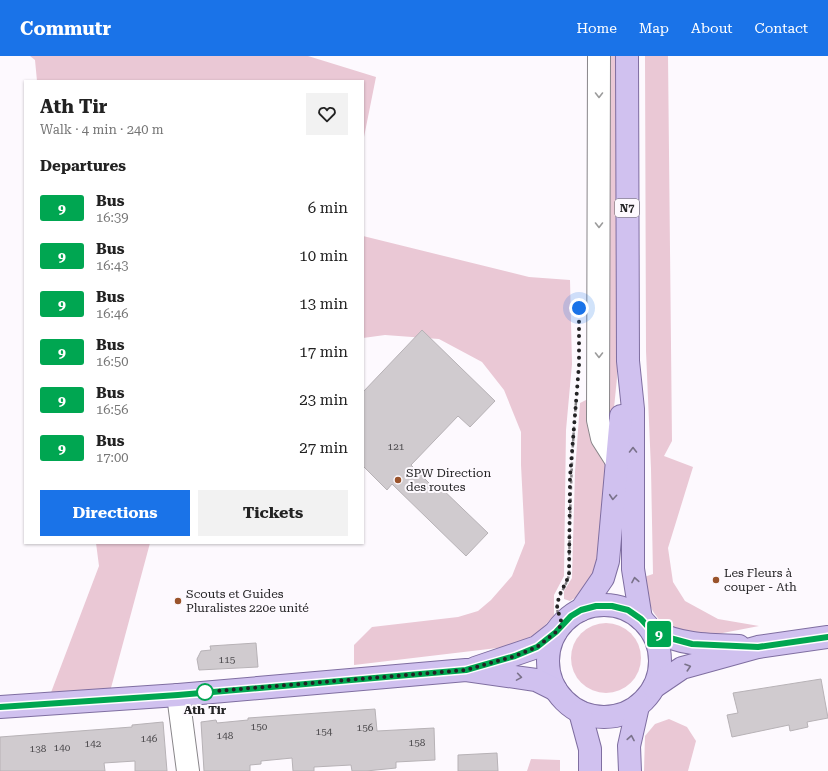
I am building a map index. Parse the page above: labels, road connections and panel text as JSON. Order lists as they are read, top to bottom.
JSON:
{
  "streets": {
    "main road": ["N7"]
  },
  "places": [
    "SPW Direction des routes",
    "Les Fleurs à couper - Ath",
    "Scouts et Guides Pluralistes 220e unité",
    "Ath Tir"
  ],
  "lines": ["bus line 9"],
  "house_numbers": [
    "121",
    "115",
    "150",
    "156",
    "154",
    "148",
    "146",
    "158",
    "142",
    "140",
    "138"
  ],
  "page": {
    "header": "Commutr",
    "nav": [
      "Home",
      "Map",
      "About",
      "Contact"
    ],
    "on_map": "9",
    "heading": [
      ["Ath Tir", "Walk · 4 min · 240 m"],
      "Departures"
    ],
    "list": [
      {
        "mark": "9",
        "name": "Bus",
        "note": "16:39",
        "value": "6 min"
      },
      {
        "mark": "9",
        "name": "Bus",
        "note": "16:43",
        "value": "10 min"
      },
      {
        "mark": "9",
        "name": "Bus",
        "note": "16:46",
        "value": "13 min"
      },
      {
        "mark": "9",
        "name": "Bus",
        "note": "16:50",
        "value": "17 min"
      },
      {
        "mark": "9",
        "name": "Bus",
        "note": "16:56",
        "value": "23 min"
      },
      {
        "mark": "9",
        "name": "Bus",
        "note": "17:00",
        "value": "27 min"
      }
    ],
    "buttons": ["Directions", "Tickets"]
  }
}
